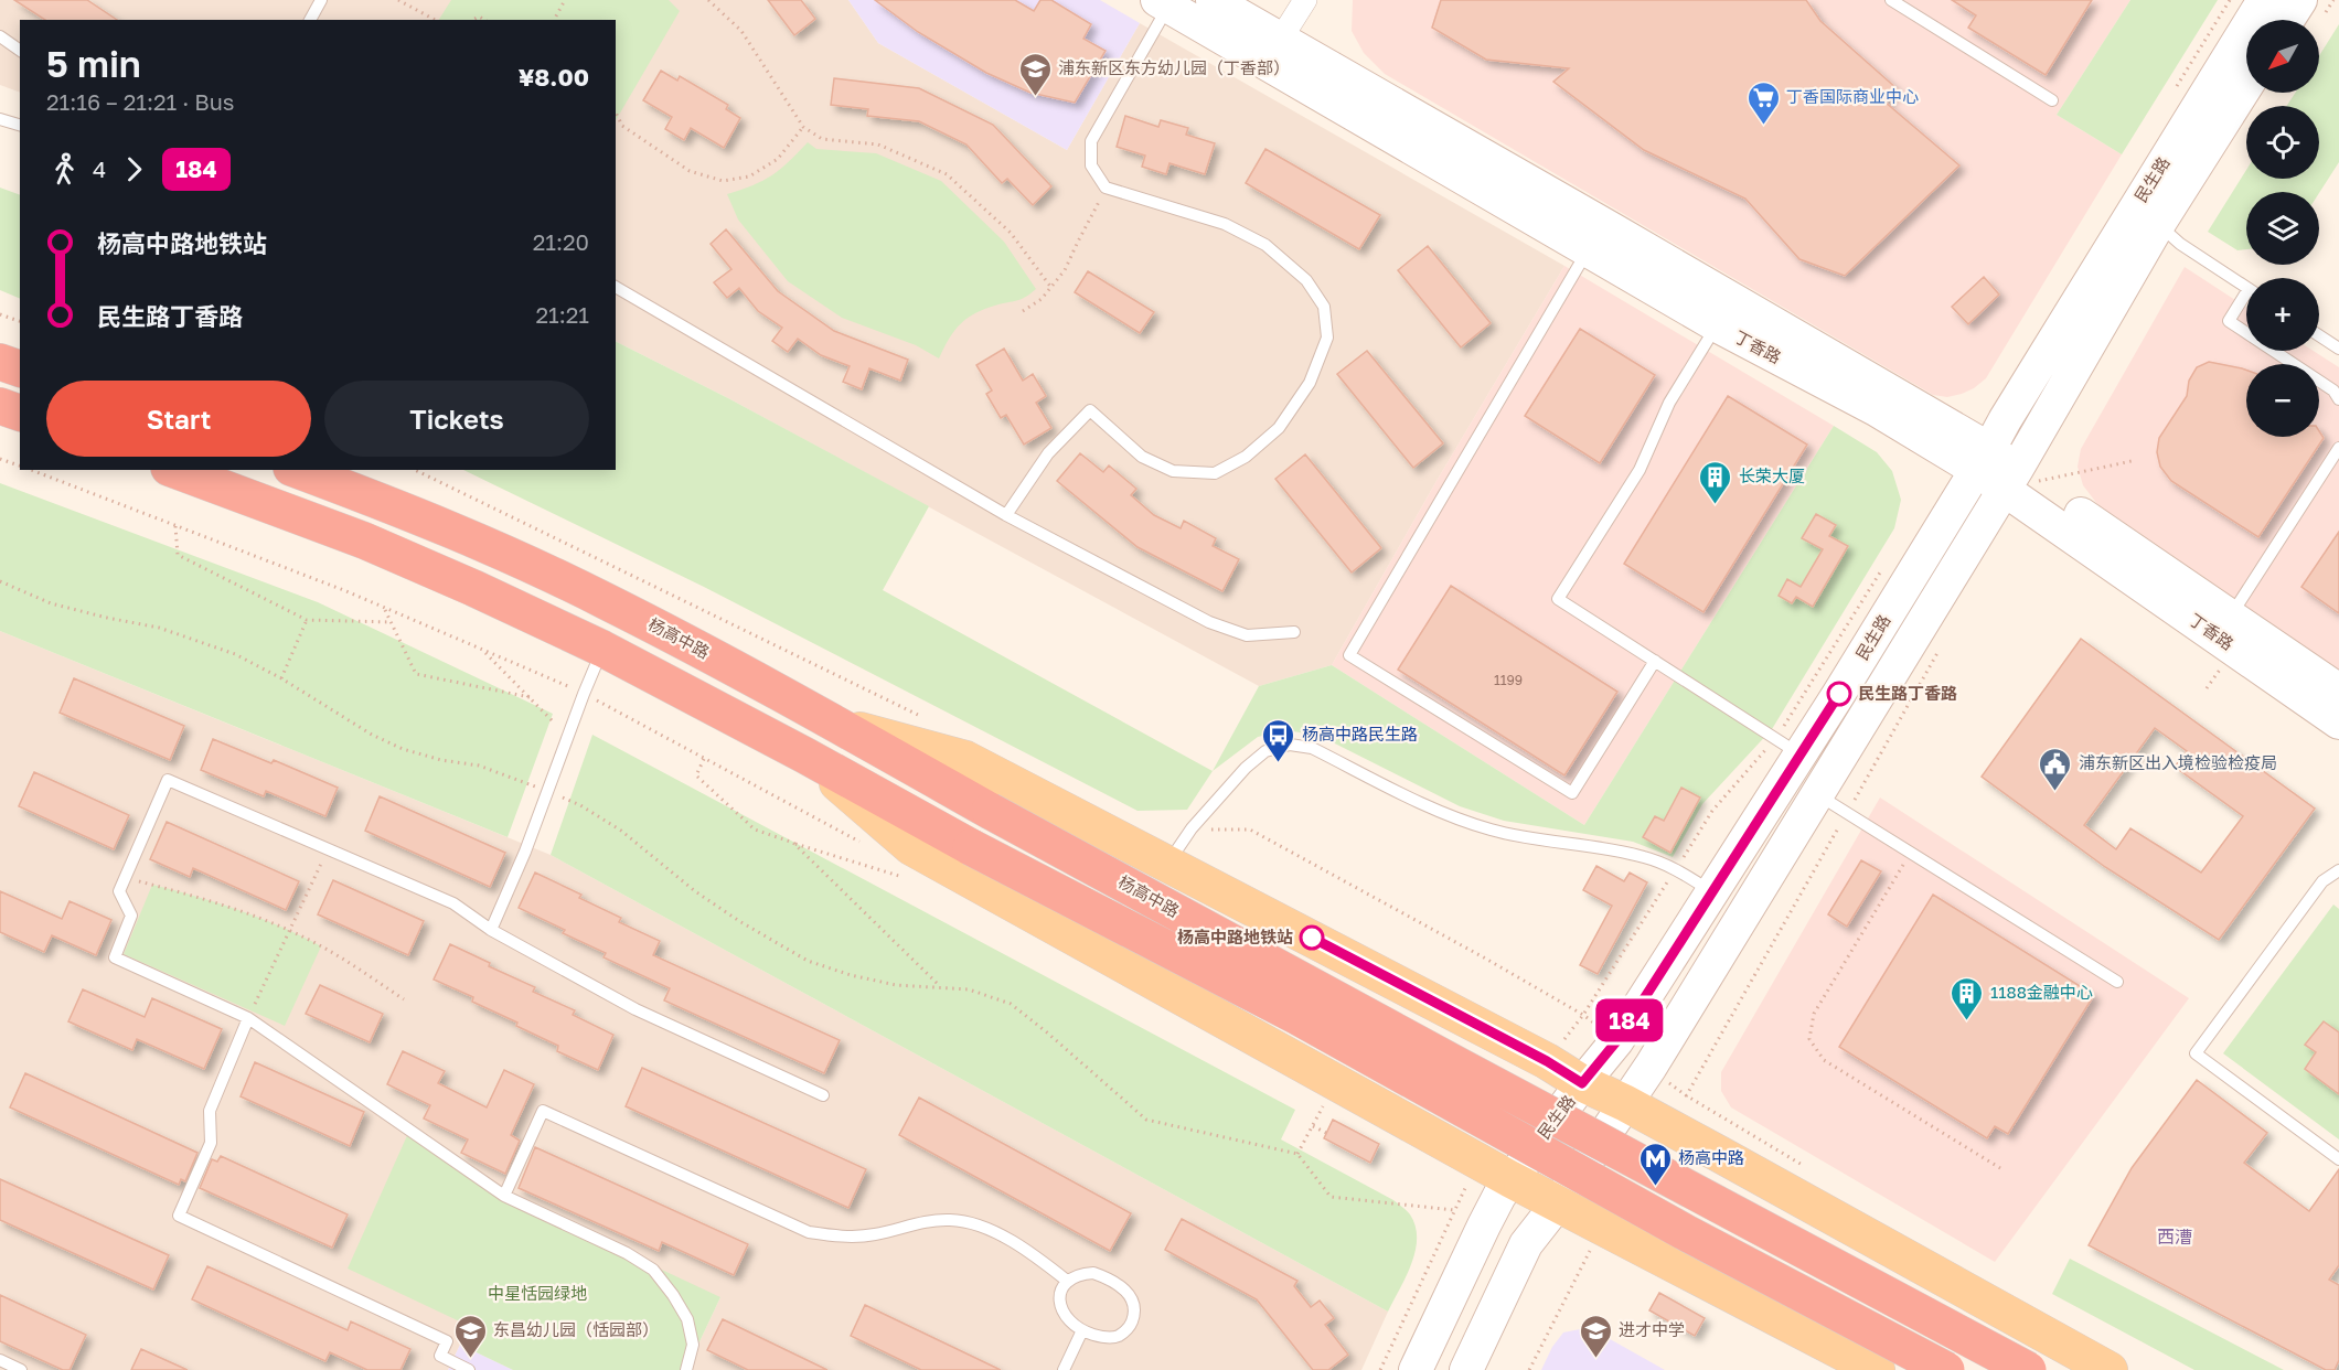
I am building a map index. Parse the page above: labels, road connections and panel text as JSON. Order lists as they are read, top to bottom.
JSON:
{
  "streets": {
    "highway": ["杨高中路"],
    "main road": ["民生路", "丁香路"]
  },
  "crossings": [
    ["民生路", "丁香路"]
  ],
  "districts": ["西漕"],
  "parks": ["中星恬园绿地"],
  "places": {
    "school or university": ["浦东新区东方幼儿园（丁香部）", "东昌幼儿园（恬园部）", "进才中学"],
    "supermarket": ["丁香国际商业中心"],
    "building": ["长荣大厦", "1188金融中心"],
    "other": ["民生路丁香路", "杨高中路地铁站"],
    "bus stop": ["杨高中路民生路"],
    "public building": ["浦东新区出入境检验检疫局"],
    "metro station": ["杨高中路"]
  },
  "lines": ["bus line 184"],
  "house_numbers": ["1199"],
  "north": "bottom left",
  "page": {
    "on_map": "184",
    "map_buttons": ["+", "−"],
    "heading": ["5 min", "21:16 – 21:21 · Bus", "¥8.00"],
    "legs": ["4", "184"],
    "list": [
      {
        "name": "杨高中路地铁站",
        "value": "21:20"
      },
      {
        "name": "民生路丁香路",
        "value": "21:21"
      }
    ],
    "buttons": ["Start", "Tickets"]
  }
}
